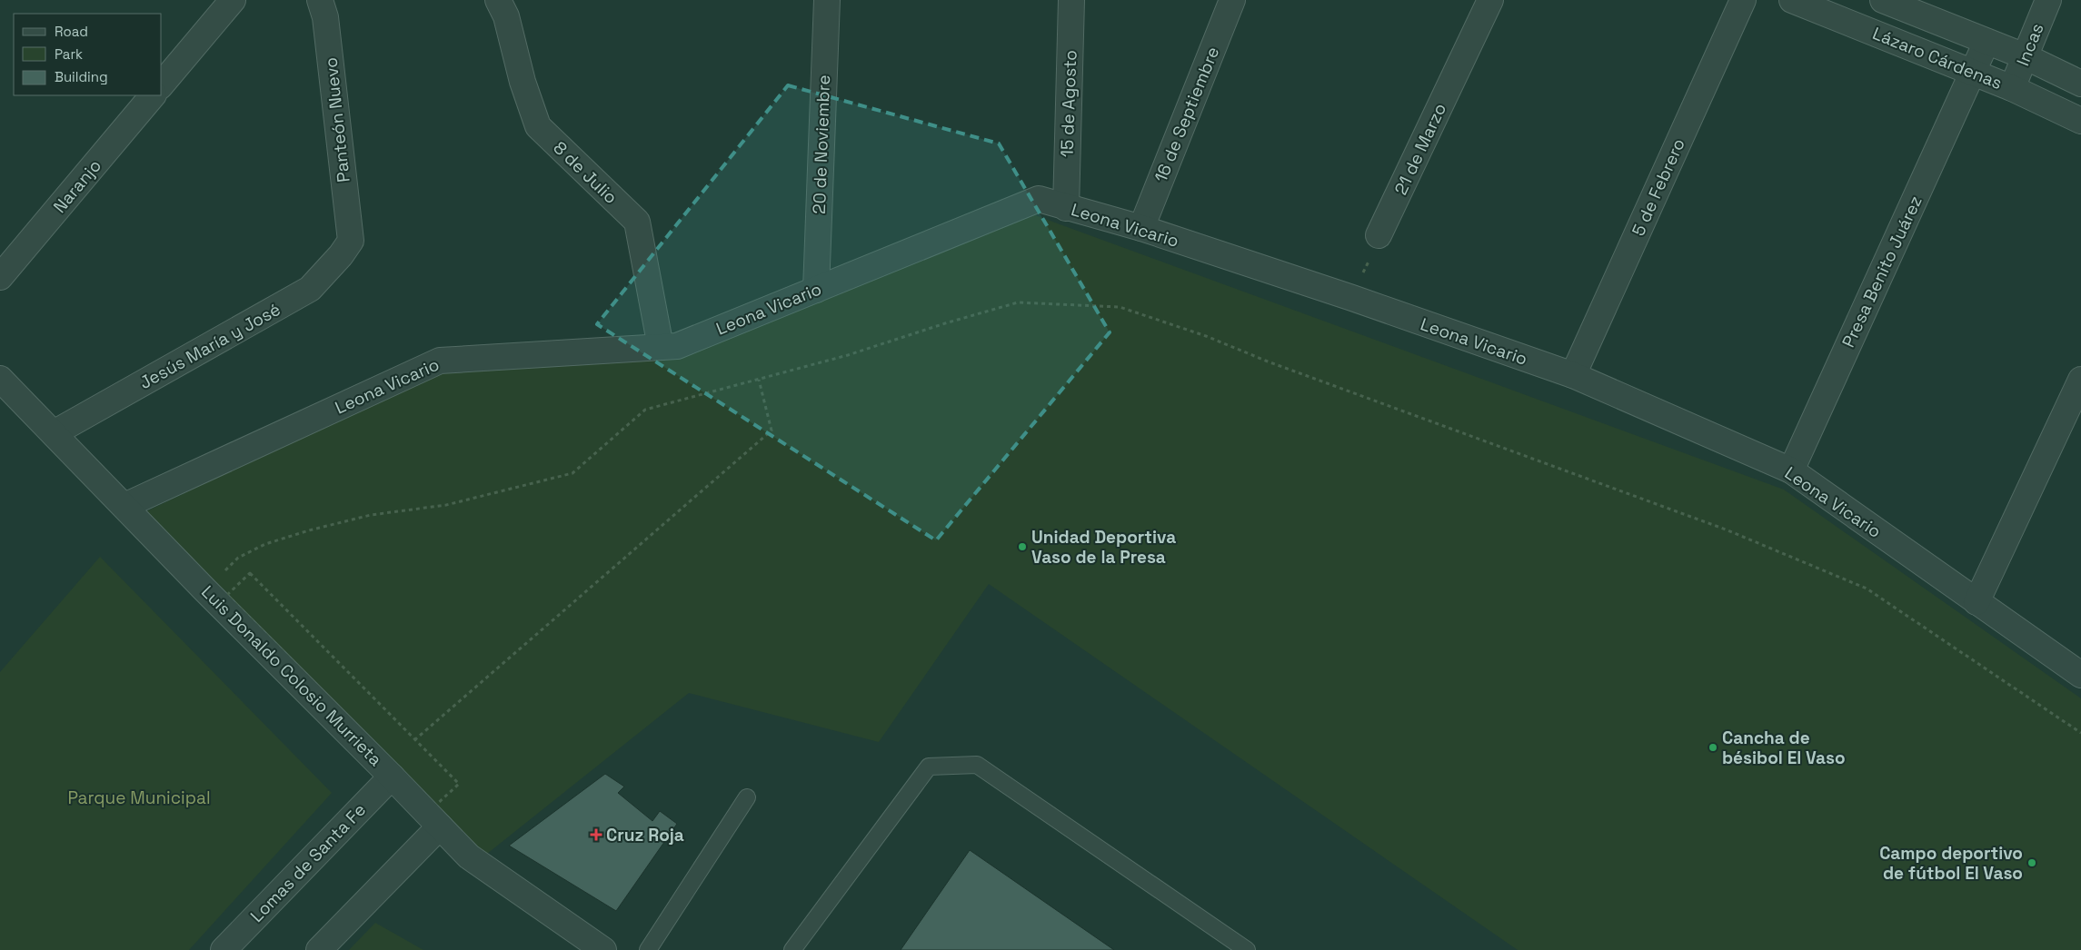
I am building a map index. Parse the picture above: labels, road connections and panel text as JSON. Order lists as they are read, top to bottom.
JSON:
{
  "streets": {
    "street": [
      "Incas",
      "Lázaro Cárdenas",
      "15 de Agosto",
      "16 de Septiembre",
      "Panteón Nuevo",
      "20 de Noviembre",
      "21 de Marzo",
      "8 de Julio",
      "Naranjo",
      "5 de Febrero",
      "Leona Vicario",
      "Presa Benito Juárez",
      "Jesús María y José",
      "Luis Donaldo Colosio Murrieta",
      "Lomas de Santa Fe"
    ]
  },
  "crossings": [
    ["Incas", "Lázaro Cárdenas"],
    ["Lázaro Cárdenas", "Presa Benito Juárez"],
    ["15 de Agosto", "Leona Vicario"],
    ["16 de Septiembre", "Leona Vicario"],
    ["Panteón Nuevo", "Jesús María y José"],
    ["20 de Noviembre", "Leona Vicario"],
    ["8 de Julio", "Leona Vicario"],
    ["5 de Febrero", "Leona Vicario"],
    ["Leona Vicario", "Presa Benito Juárez"],
    ["Leona Vicario", "Luis Donaldo Colosio Murrieta"],
    ["Jesús María y José", "Luis Donaldo Colosio Murrieta"],
    ["Luis Donaldo Colosio Murrieta", "Lomas de Santa Fe"]
  ],
  "parks": ["Parque Municipal"],
  "places": {
    "other": ["Unidad Deportiva Vaso de la Presa", "Cancha de bésibol El Vaso", "Campo deportivo de fútbol El Vaso"],
    "health": ["Cruz Roja"]
  },
  "legend": ["Road", "Park", "Building"]
}
